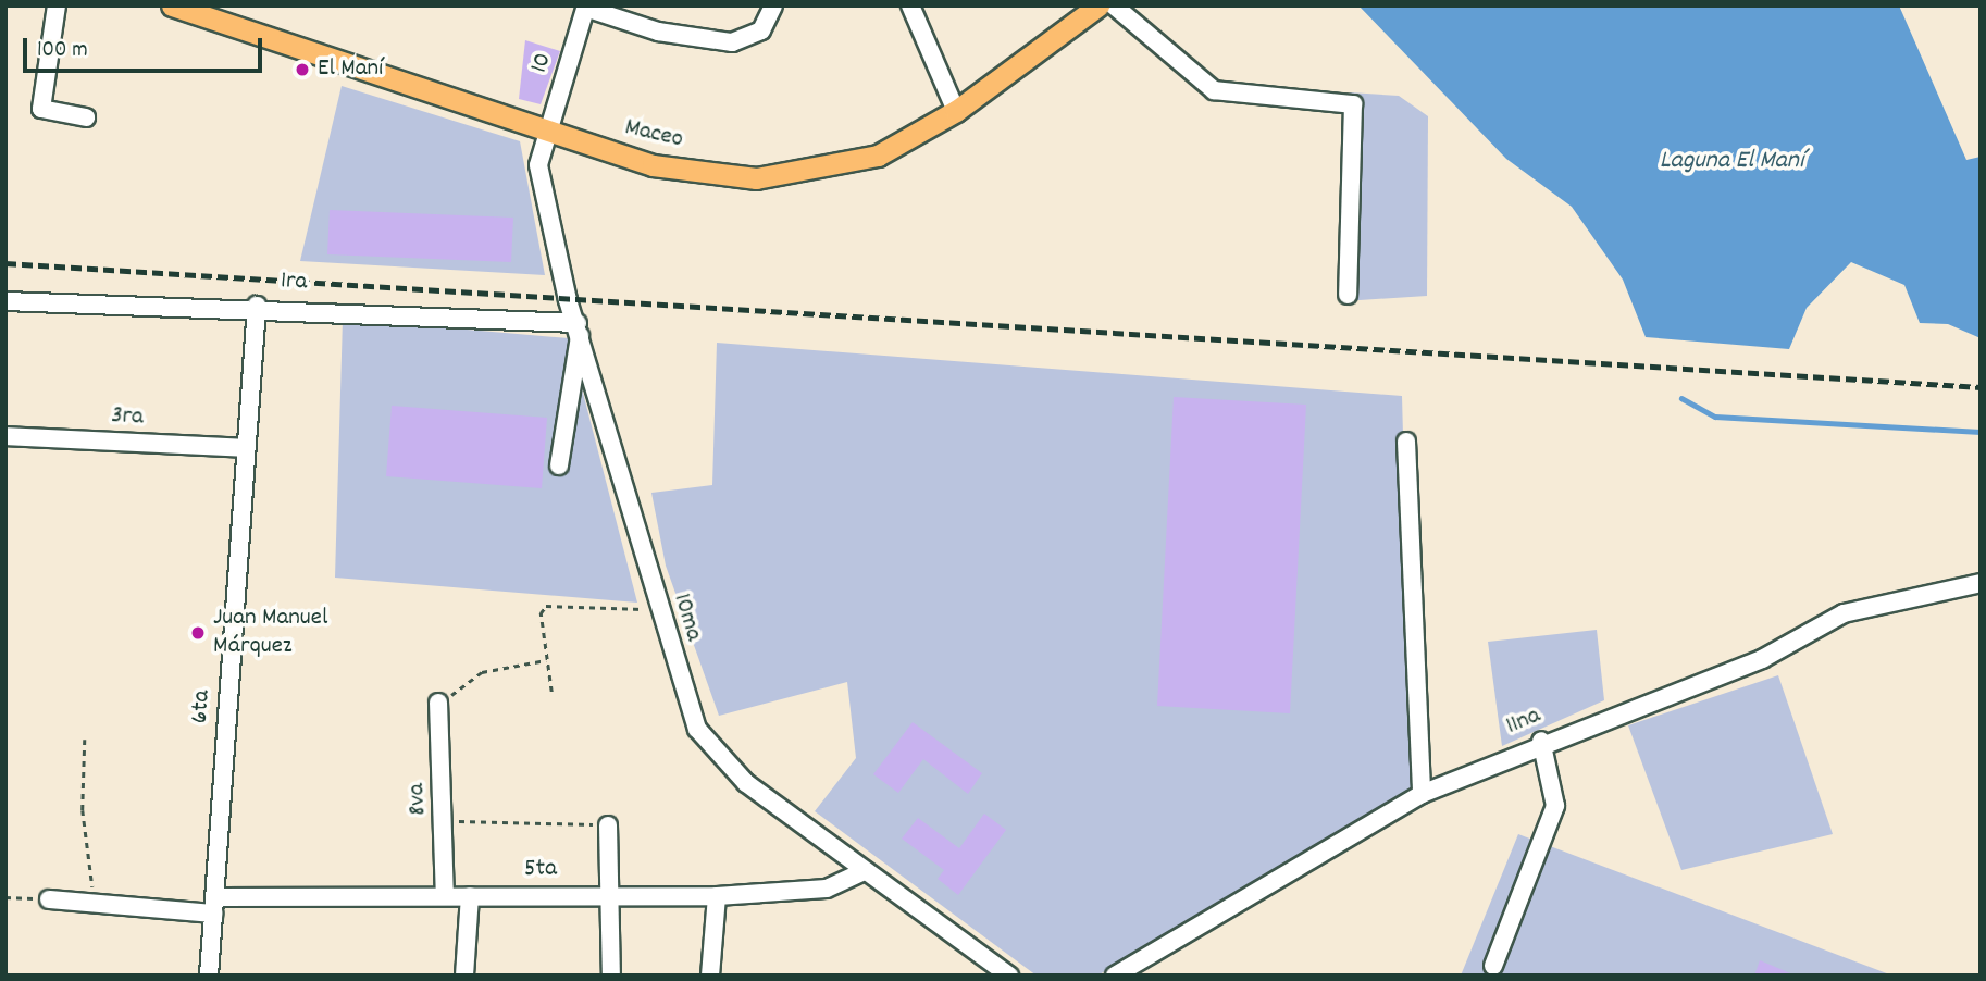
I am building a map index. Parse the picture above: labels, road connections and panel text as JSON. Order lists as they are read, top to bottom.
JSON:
{
  "streets": {
    "main road": ["Maceo"],
    "street": [
      "10",
      "1ra",
      "3ra",
      "10ma",
      "6ta",
      "11na",
      "8va",
      "5ta"
    ]
  },
  "crossings": [
    ["10", "Maceo"],
    ["10", "10ma"],
    ["Maceo", "10ma"],
    ["1ra", "10ma"],
    ["1ra", "6ta"],
    ["3ra", "6ta"],
    ["10ma", "5ta"],
    ["6ta", "5ta"],
    ["8va", "5ta"]
  ],
  "water": ["Laguna El Maní"],
  "places": ["El Maní", "Juan Manuel Márquez"],
  "scale_bar": "100 m"
}
